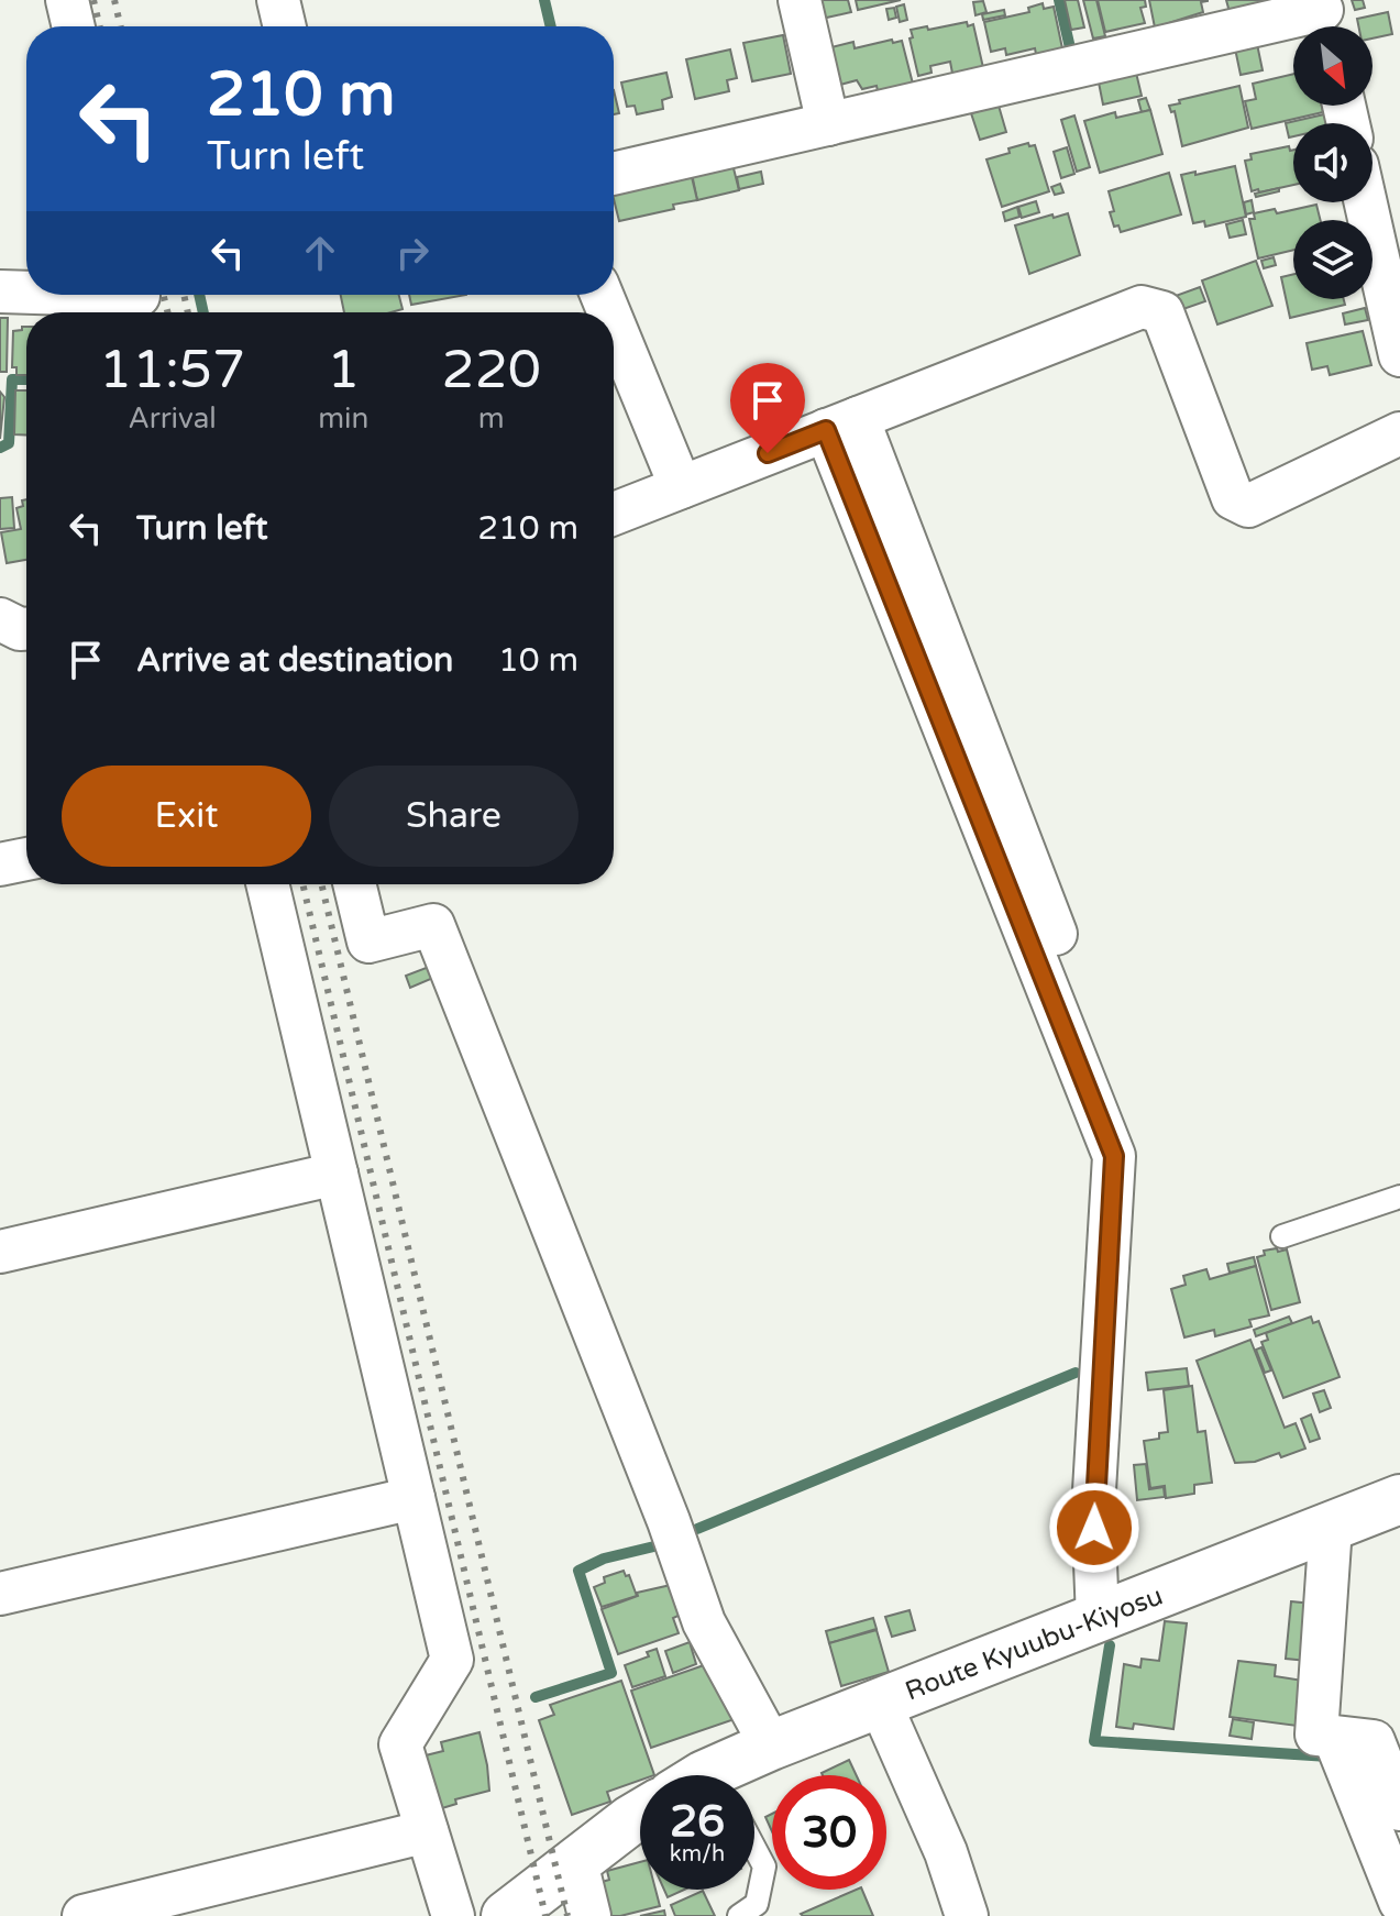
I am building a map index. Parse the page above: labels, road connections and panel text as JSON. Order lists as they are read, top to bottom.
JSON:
{
  "streets": {
    "main road": ["Route Kyuubu-Kiyosu"]
  },
  "north": "bottom right",
  "page": {
    "turn": ["210 m", "Turn left"],
    "eta": [
      "11:57",
      "Arrival",
      "1",
      "min",
      "220",
      "m"
    ],
    "list": [
      {
        "name": "Turn left",
        "value": "210 m"
      },
      {
        "name": "Arrive at destination",
        "value": "10 m"
      }
    ],
    "buttons": ["Exit", "Share"],
    "speed": "26 km/h",
    "limit": "30"
  }
}
